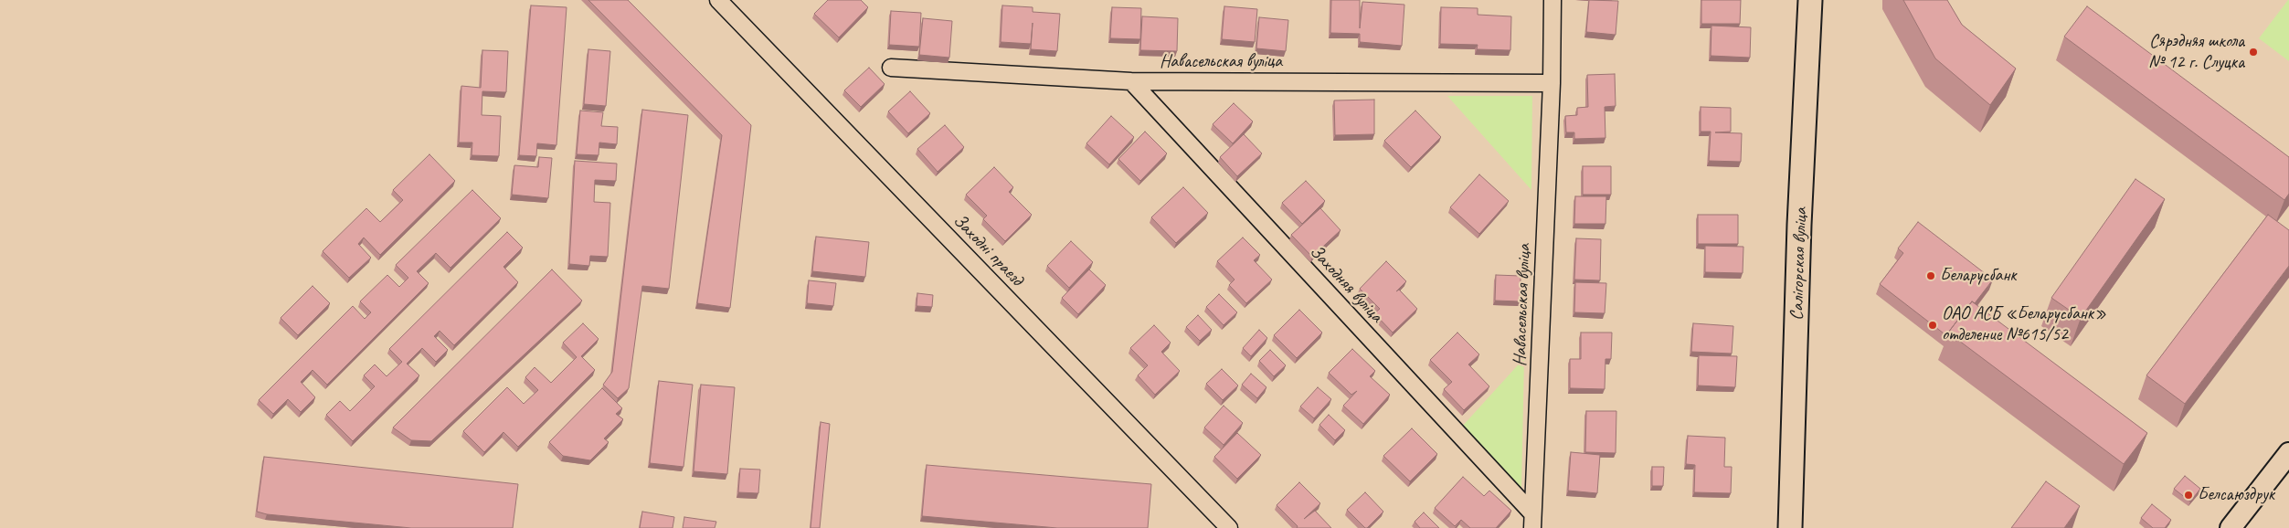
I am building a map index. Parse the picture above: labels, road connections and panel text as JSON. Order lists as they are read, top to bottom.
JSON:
{
  "streets": {
    "main road": ["Салігорская вуліца"],
    "street": ["Навасельская вуліца", "Заходні праезд", "Заходняя вуліца"]
  },
  "crossings": [
    ["Навасельская вуліца", "Заходняя вуліца"]
  ],
  "places": [
    "Сярэдняя школа № 12 г. Слуцка",
    "Беларусбанк",
    "ОАО АСБ «Беларусбанк» отделение №615/52",
    "Белсаюздрук"
  ]
}
